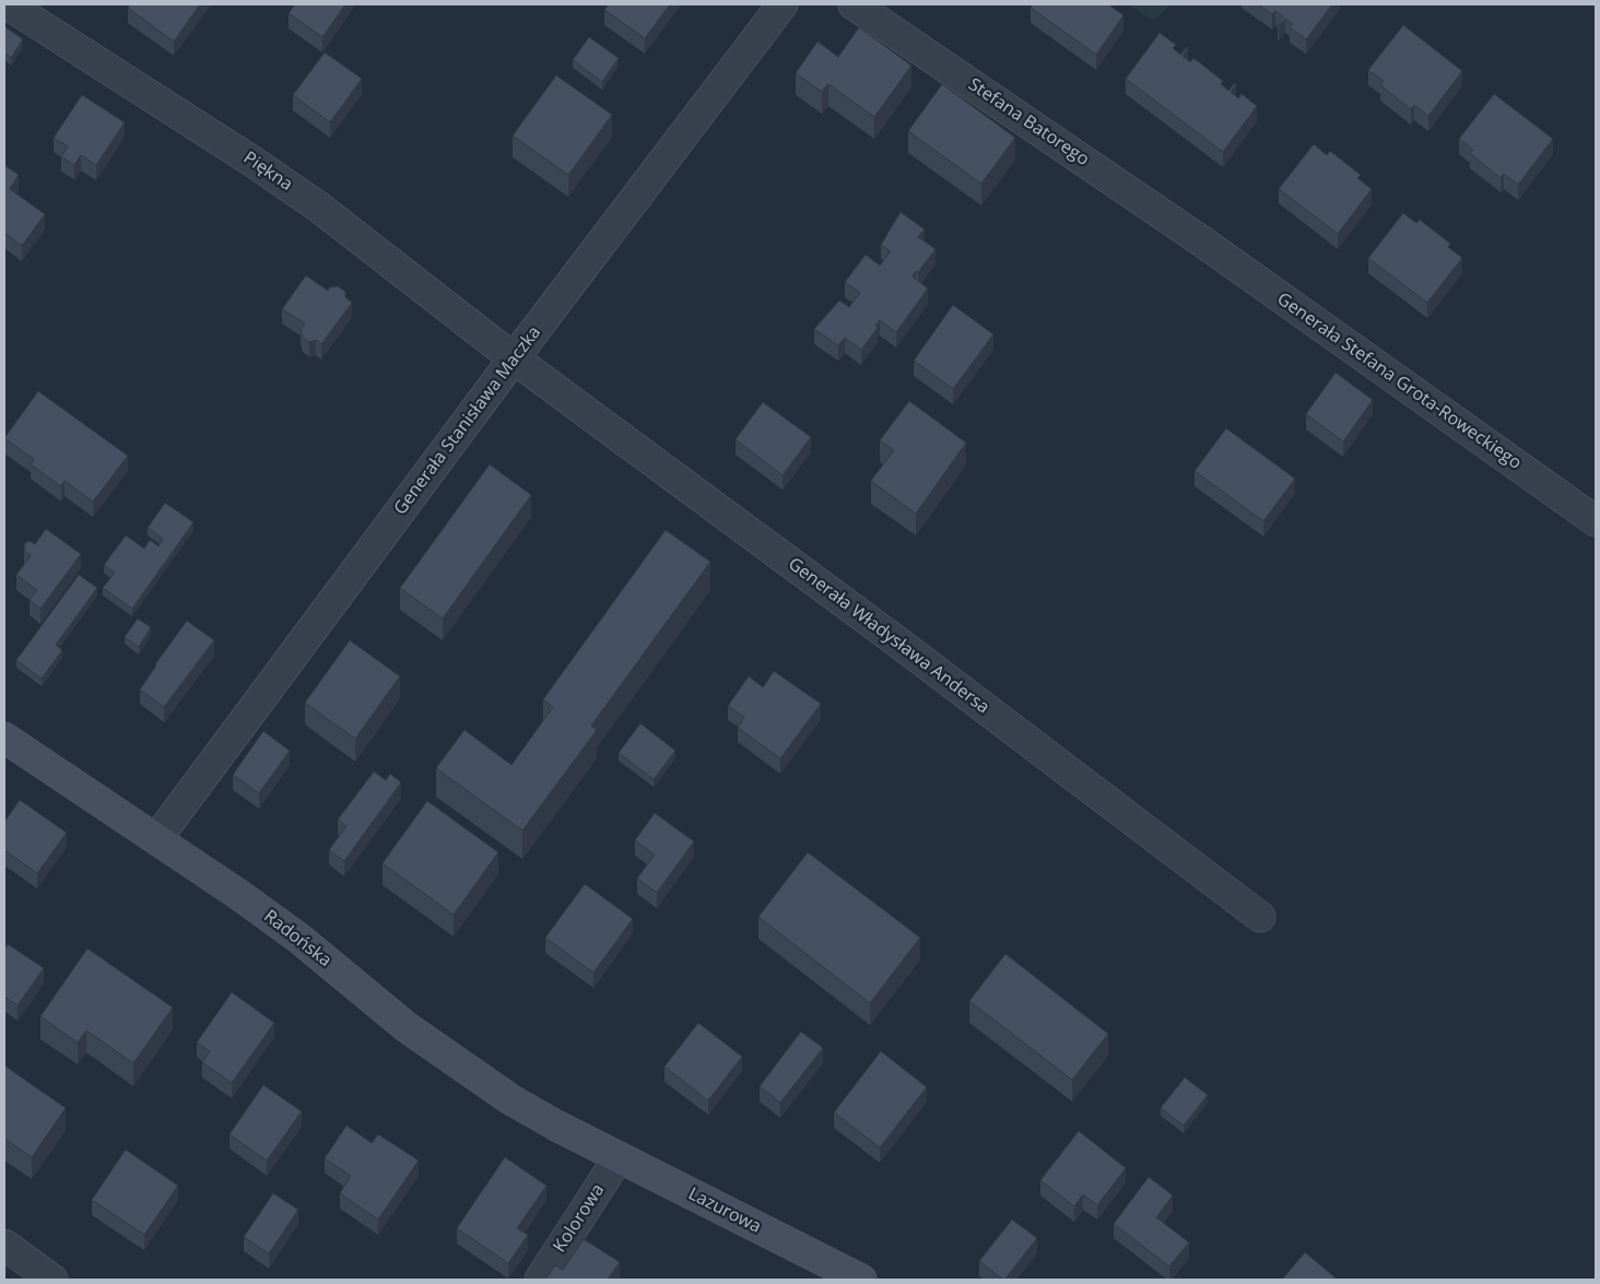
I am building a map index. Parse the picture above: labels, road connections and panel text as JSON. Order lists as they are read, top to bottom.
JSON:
{
  "streets": {
    "street": [
      "Stefana Batorego",
      "Piękna",
      "Generała Stefana Grota-Roweckiego",
      "Generała Stanisława Maczka",
      "Generała Władysława Andersa",
      "Radońska",
      "Lazurowa",
      "Kolorowa"
    ]
  },
  "crossings": [
    ["Stefana Batorego", "Generała Stefana Grota-Roweckiego"],
    ["Piękna", "Generała Stanisława Maczka"],
    ["Piękna", "Generała Władysława Andersa"],
    ["Generała Stanisława Maczka", "Generała Władysława Andersa"],
    ["Generała Stanisława Maczka", "Radońska"],
    ["Radońska", "Lazurowa"],
    ["Lazurowa", "Kolorowa"]
  ]
}
